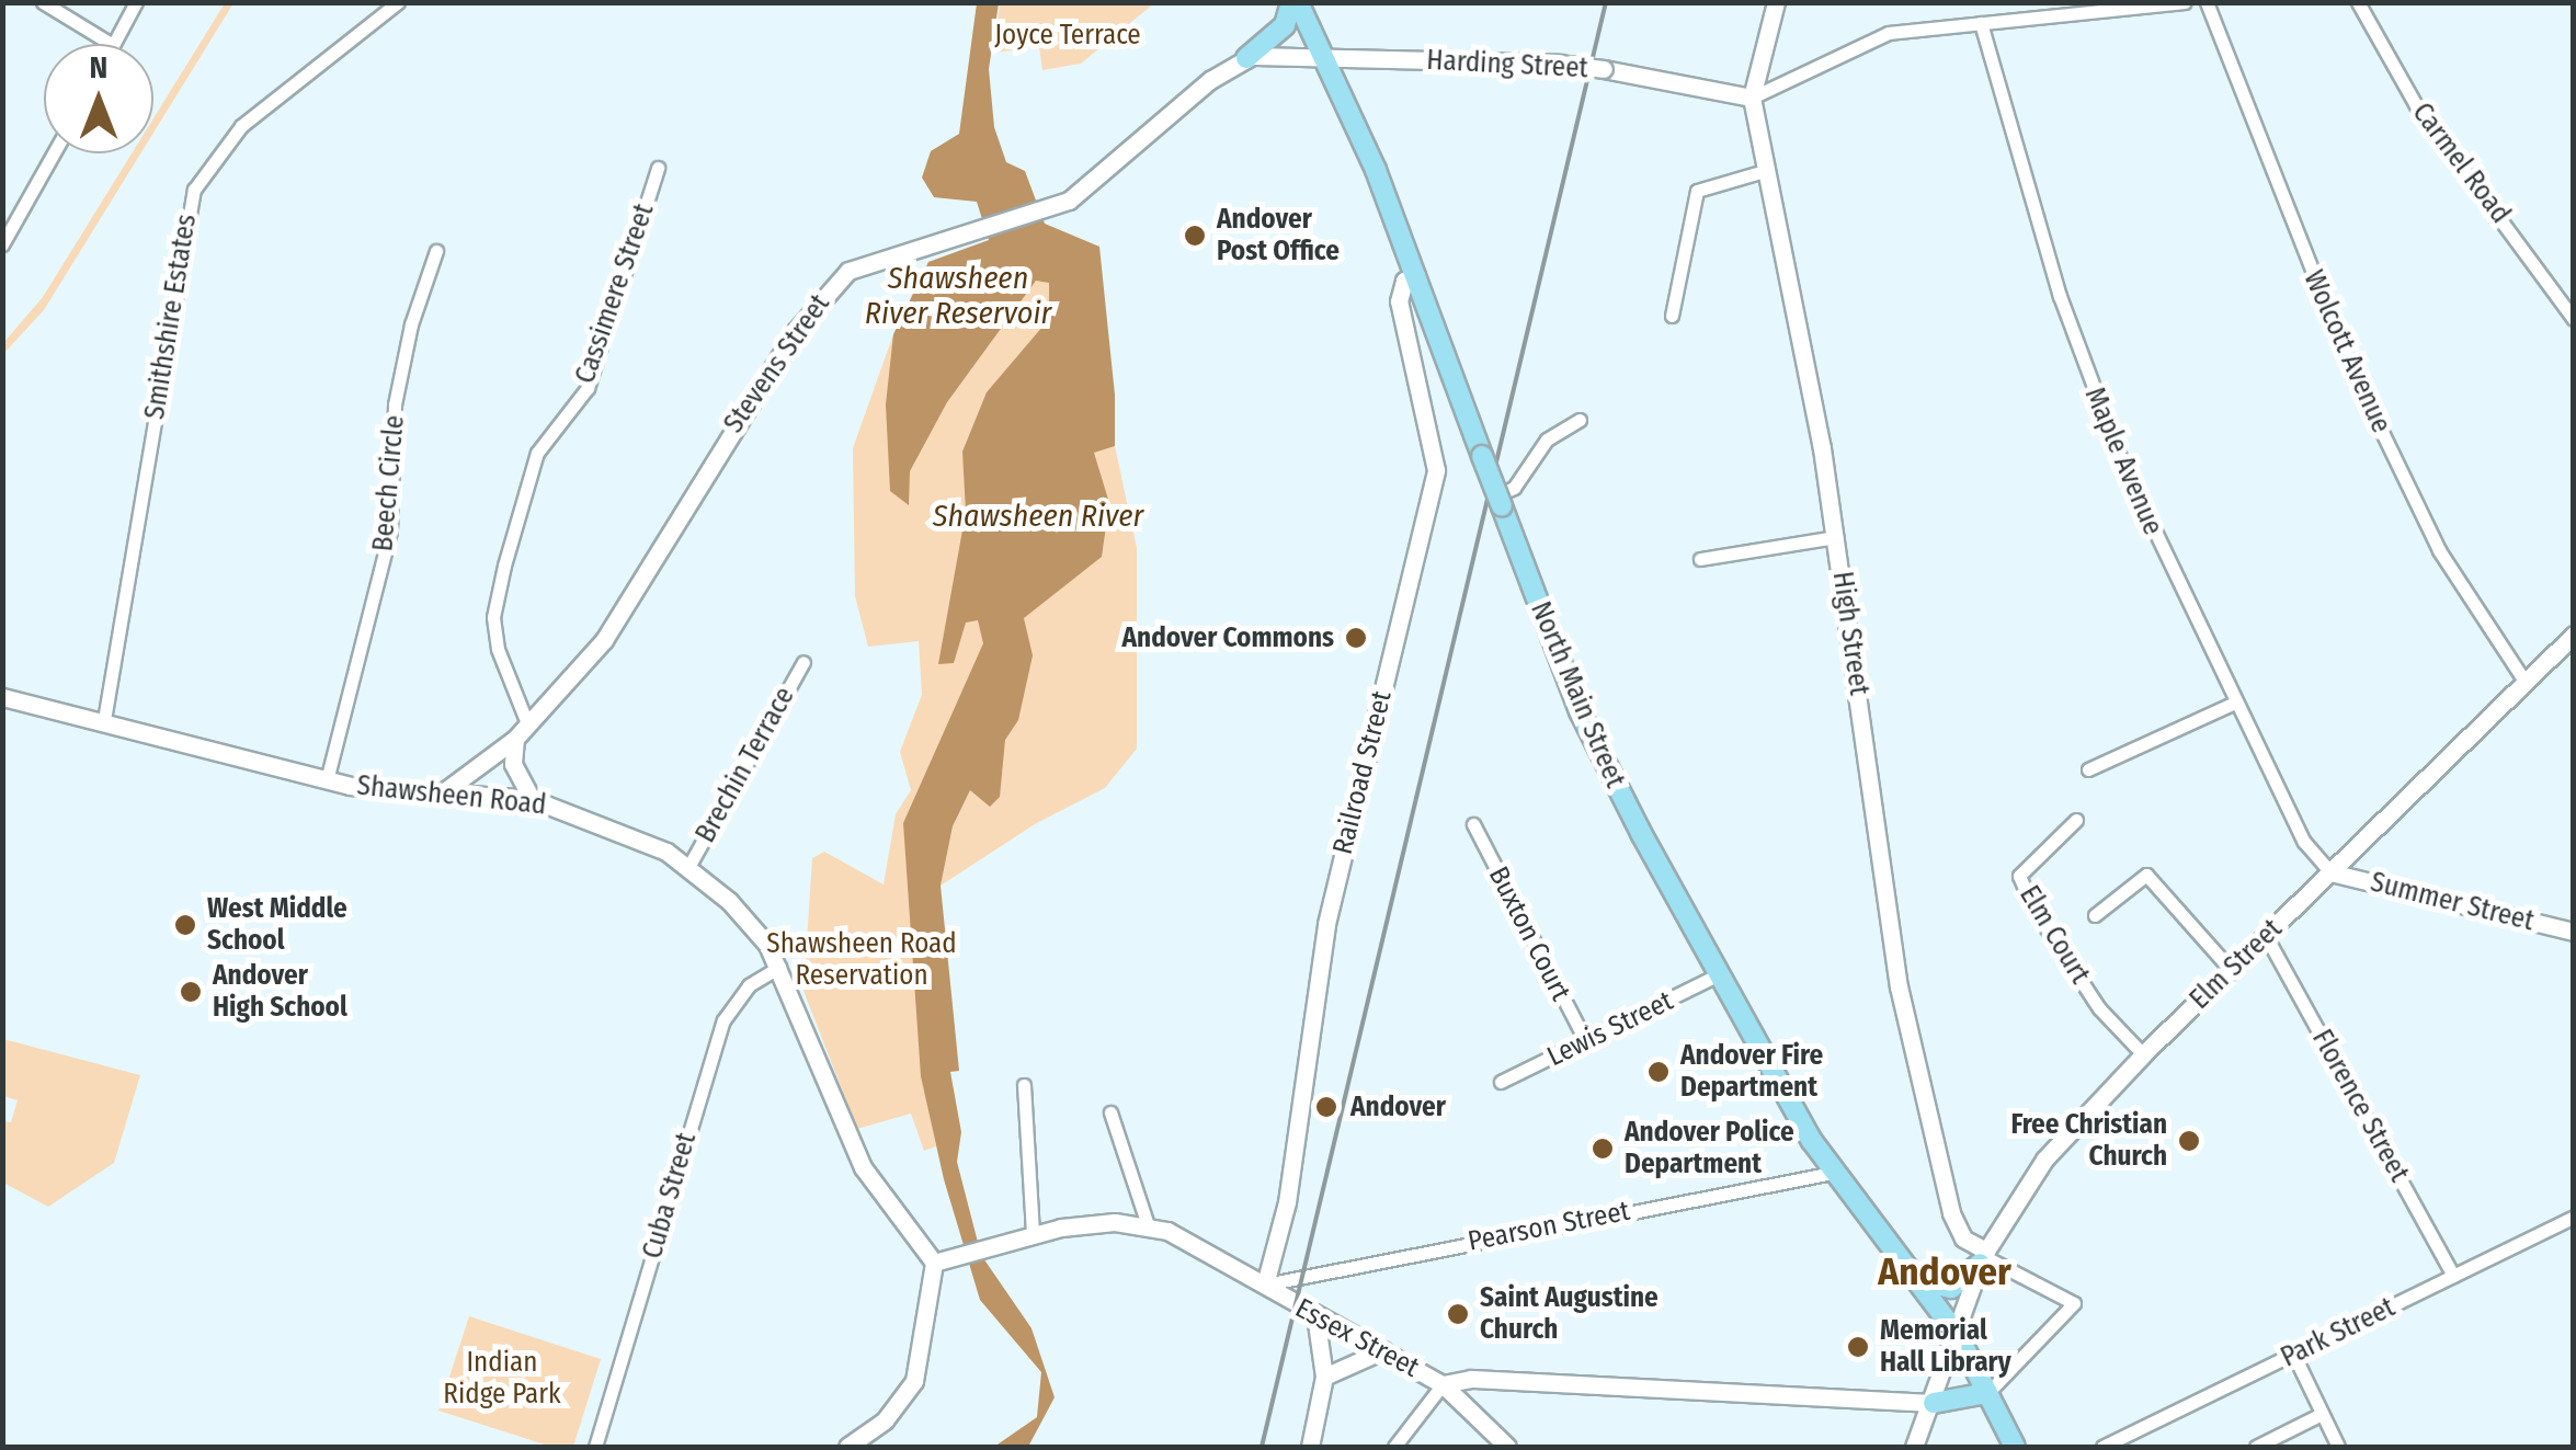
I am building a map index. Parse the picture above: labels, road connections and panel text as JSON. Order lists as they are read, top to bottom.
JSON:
{
  "streets": {
    "main road": [
      "Harding Street",
      "Stevens Street",
      "High Street",
      "North Main Street",
      "Railroad Street",
      "Shawsheen Road",
      "Summer Street",
      "Elm Street",
      "Essex Street"
    ],
    "street": [
      "Carmel Road",
      "Cassimere Street",
      "Smithshire Estates",
      "Wolcott Avenue",
      "Maple Avenue",
      "Beech Circle",
      "Brechin Terrace",
      "Buxton Court",
      "Elm Court",
      "Lewis Street",
      "Florence Street",
      "Cuba Street",
      "Pearson Street",
      "Park Street"
    ]
  },
  "crossings": [
    ["Harding Street", "High Street"],
    ["Harding Street", "North Main Street"],
    ["Cassimere Street", "Stevens Street"],
    ["Smithshire Estates", "Shawsheen Road"],
    ["Wolcott Avenue", "Elm Street"],
    ["Stevens Street", "Shawsheen Road"],
    ["Maple Avenue", "Summer Street"],
    ["Maple Avenue", "Elm Street"],
    ["Beech Circle", "Shawsheen Road"],
    ["High Street", "Elm Street"],
    ["North Main Street", "Railroad Street"],
    ["North Main Street", "Elm Street"],
    ["North Main Street", "Lewis Street"],
    ["North Main Street", "Pearson Street"],
    ["Brechin Terrace", "Shawsheen Road"],
    ["Railroad Street", "Pearson Street"],
    ["Railroad Street", "Essex Street"],
    ["Shawsheen Road", "Cuba Street"],
    ["Shawsheen Road", "Essex Street"],
    ["Summer Street", "Elm Street"],
    ["Buxton Court", "Lewis Street"],
    ["Elm Court", "Elm Street"],
    ["Elm Street", "Florence Street"],
    ["Elm Street", "Essex Street"],
    ["Florence Street", "Park Street"],
    ["Pearson Street", "Essex Street"]
  ],
  "districts": ["Andover"],
  "water": ["Shawsheen River Reservoir", "Shawsheen River"],
  "parks": ["Joyce Terrace", "Shawsheen Road Reservation", "Indian Ridge Park"],
  "places": [
    "Andover Post Office",
    "Andover Commons",
    "West Middle School",
    "Andover High School",
    "Andover Fire Department",
    "Andover",
    "Free Christian Church",
    "Andover Police Department",
    "Saint Augustine Church",
    "Memorial Hall Library"
  ],
  "north": "top"
}
